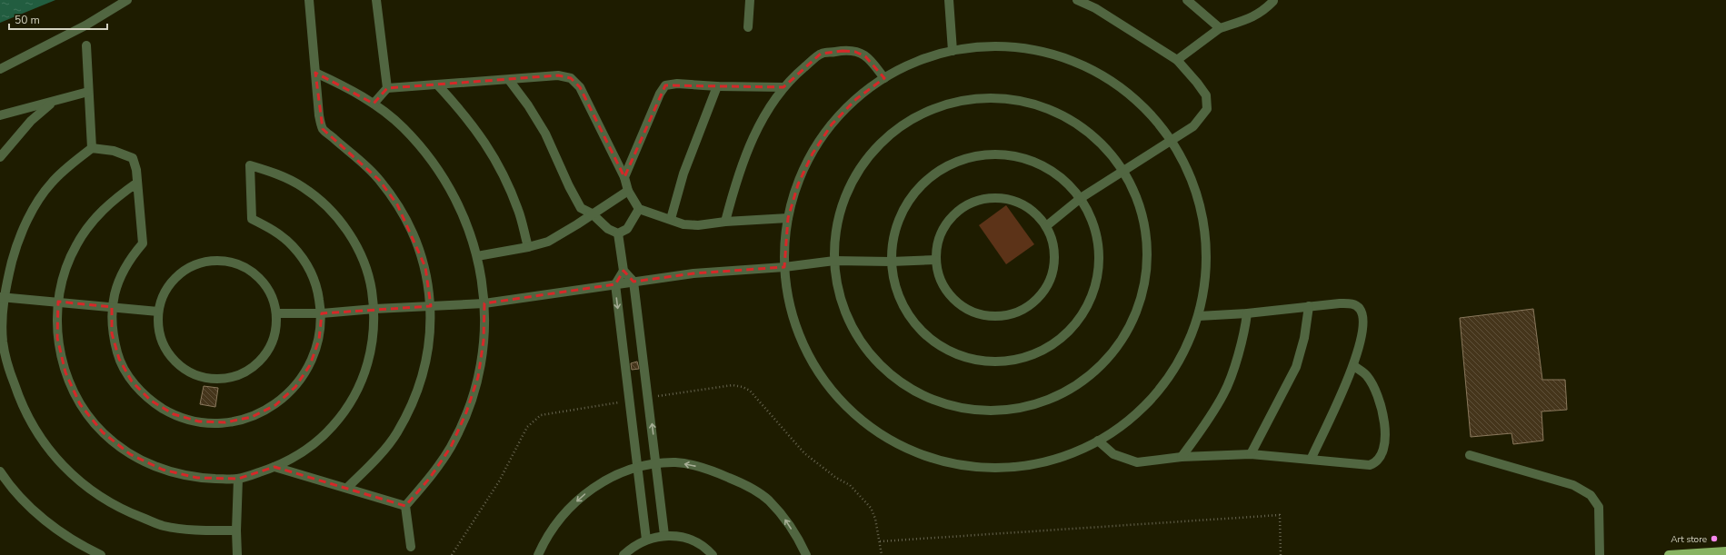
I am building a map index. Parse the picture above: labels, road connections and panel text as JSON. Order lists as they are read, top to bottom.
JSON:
{
  "places": ["Art store"],
  "scale_bar": "50 m"
}
